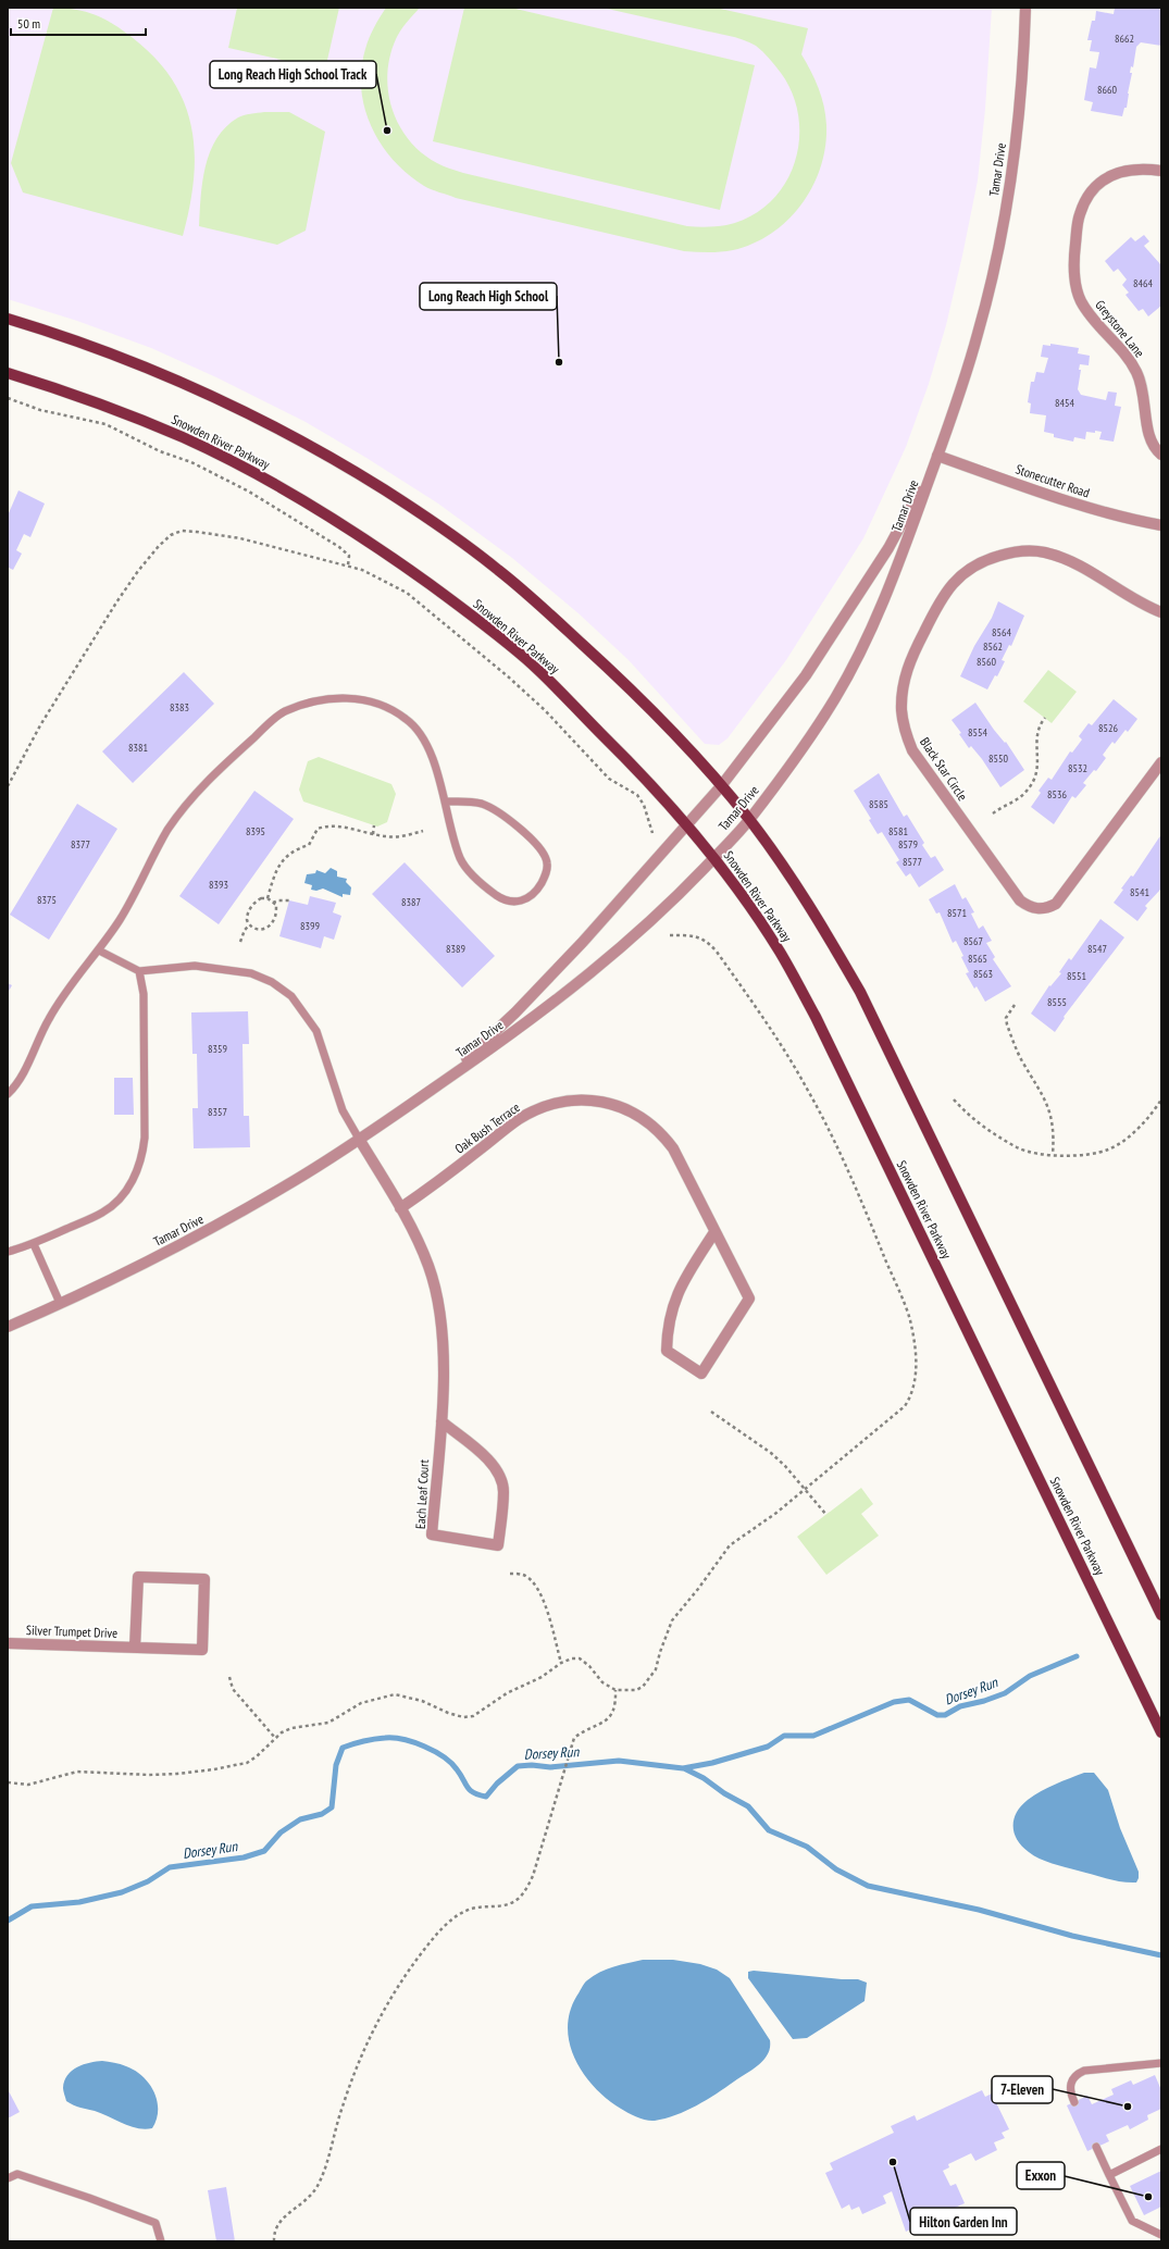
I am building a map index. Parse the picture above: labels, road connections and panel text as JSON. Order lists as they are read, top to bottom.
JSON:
{
  "streets": {
    "main road": ["Snowden River Parkway"],
    "street": [
      "Tamar Drive",
      "Greystone Lane",
      "Stonecutter Road",
      "Black Star Circle",
      "Oak Bush Terrace",
      "Each Leaf Court",
      "Silver Trumpet Drive"
    ]
  },
  "crossings": [
    ["Tamar Drive", "Snowden River Parkway"],
    ["Tamar Drive", "Stonecutter Road"],
    ["Tamar Drive", "Each Leaf Court"],
    ["Oak Bush Terrace", "Each Leaf Court"]
  ],
  "water": ["Dorsey Run"],
  "places": [
    "Long Reach High School Track",
    "Long Reach High School",
    "7-Eleven",
    "Hilton Garden Inn",
    "Exxon"
  ],
  "house_numbers": [
    "8662",
    "8660",
    "8464",
    "8454",
    "8564",
    "8562",
    "8560",
    "8383",
    "8526",
    "8554",
    "8381",
    "8550",
    "8532",
    "8536",
    "8585",
    "8395",
    "8581",
    "8377",
    "8579",
    "8577",
    "8393",
    "8541",
    "8375",
    "8387",
    "8571",
    "8399",
    "8567",
    "8389",
    "8547",
    "8565",
    "8563",
    "8551",
    "8555",
    "8359",
    "8357"
  ],
  "scale_bar": "50 m"
}
